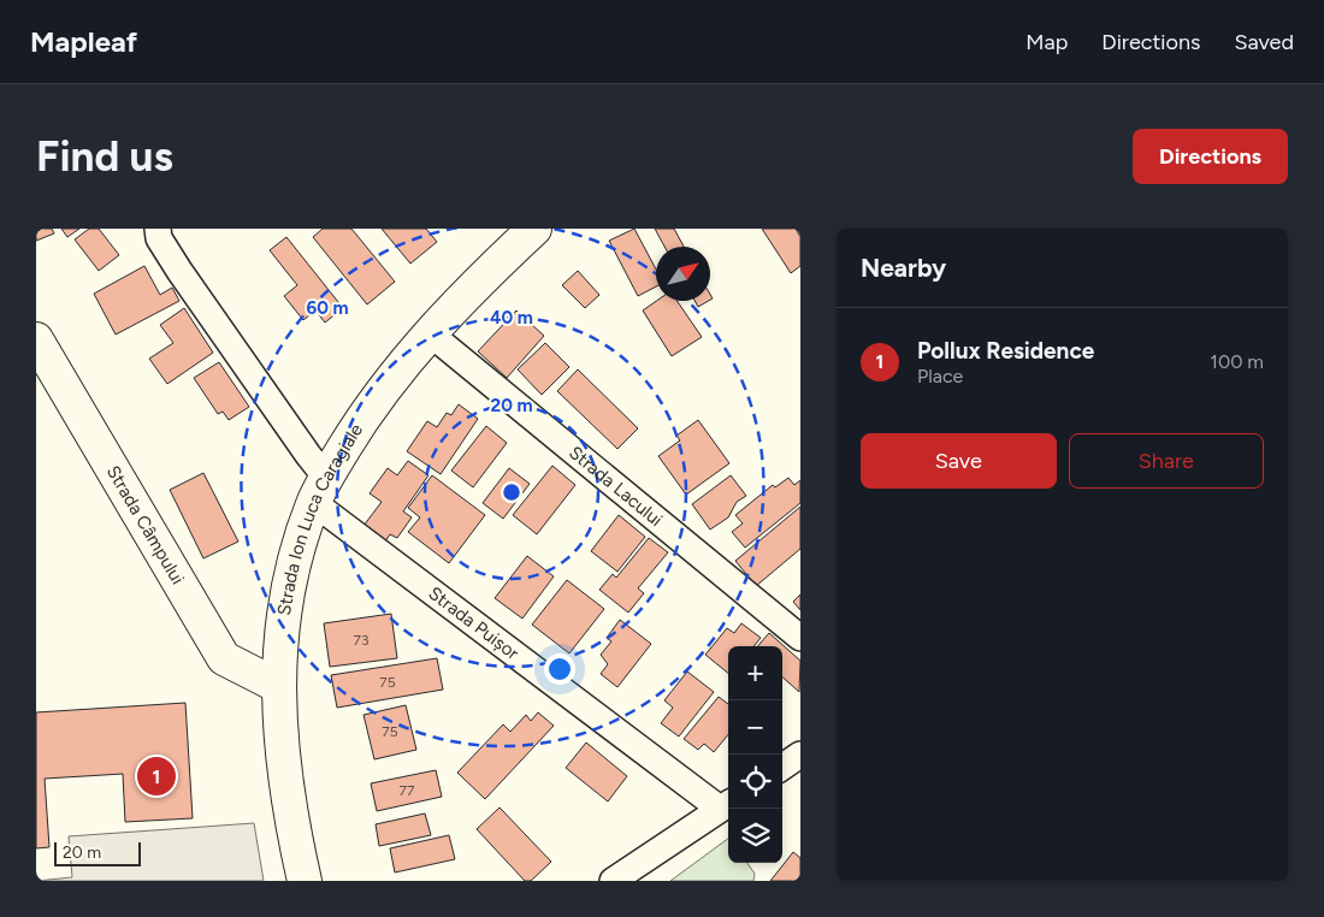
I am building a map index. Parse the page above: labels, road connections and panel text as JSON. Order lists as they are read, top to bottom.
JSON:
{
  "streets": {
    "main road": ["Strada Ion Luca Caragiale", "Strada Câmpului"],
    "street": ["Strada Lacului", "Strada Puișor"]
  },
  "crossings": [
    ["Strada Lacului", "Strada Ion Luca Caragiale"],
    ["Strada Ion Luca Caragiale", "Strada Câmpului"],
    ["Strada Ion Luca Caragiale", "Strada Puișor"]
  ],
  "house_numbers": [
    "73",
    "75",
    "75",
    "77"
  ],
  "scale_bar": "20 m",
  "north": "top right",
  "page": {
    "header": "Mapleaf",
    "nav": ["Map", "Directions", "Saved"],
    "buttons": [
      "Directions",
      ["Save", "Share"]
    ],
    "title": "Find us",
    "heading": "Nearby",
    "list": [
      {
        "mark": "1",
        "name": "Pollux Residence",
        "note": "Place",
        "value": "100 m"
      }
    ],
    "map_buttons": ["+", "−"],
    "pins": "1",
    "scale": "20 m"
  },
  "rings": ["60 m", "40 m", "20 m"]
}
